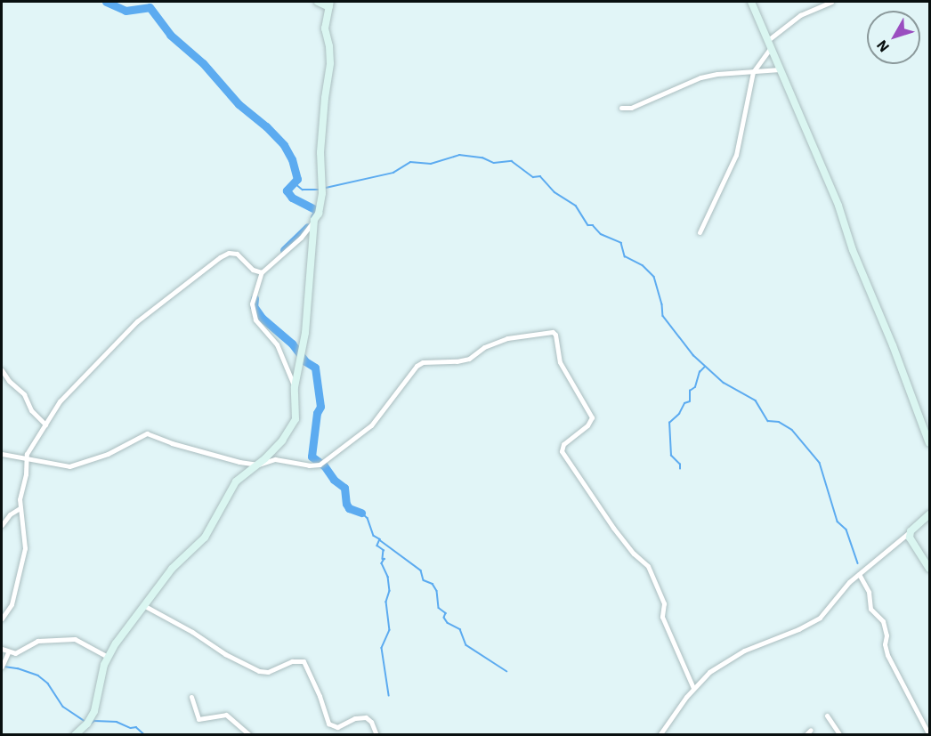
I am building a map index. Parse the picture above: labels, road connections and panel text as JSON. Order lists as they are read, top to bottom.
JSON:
{
  "north": "bottom left"
}
